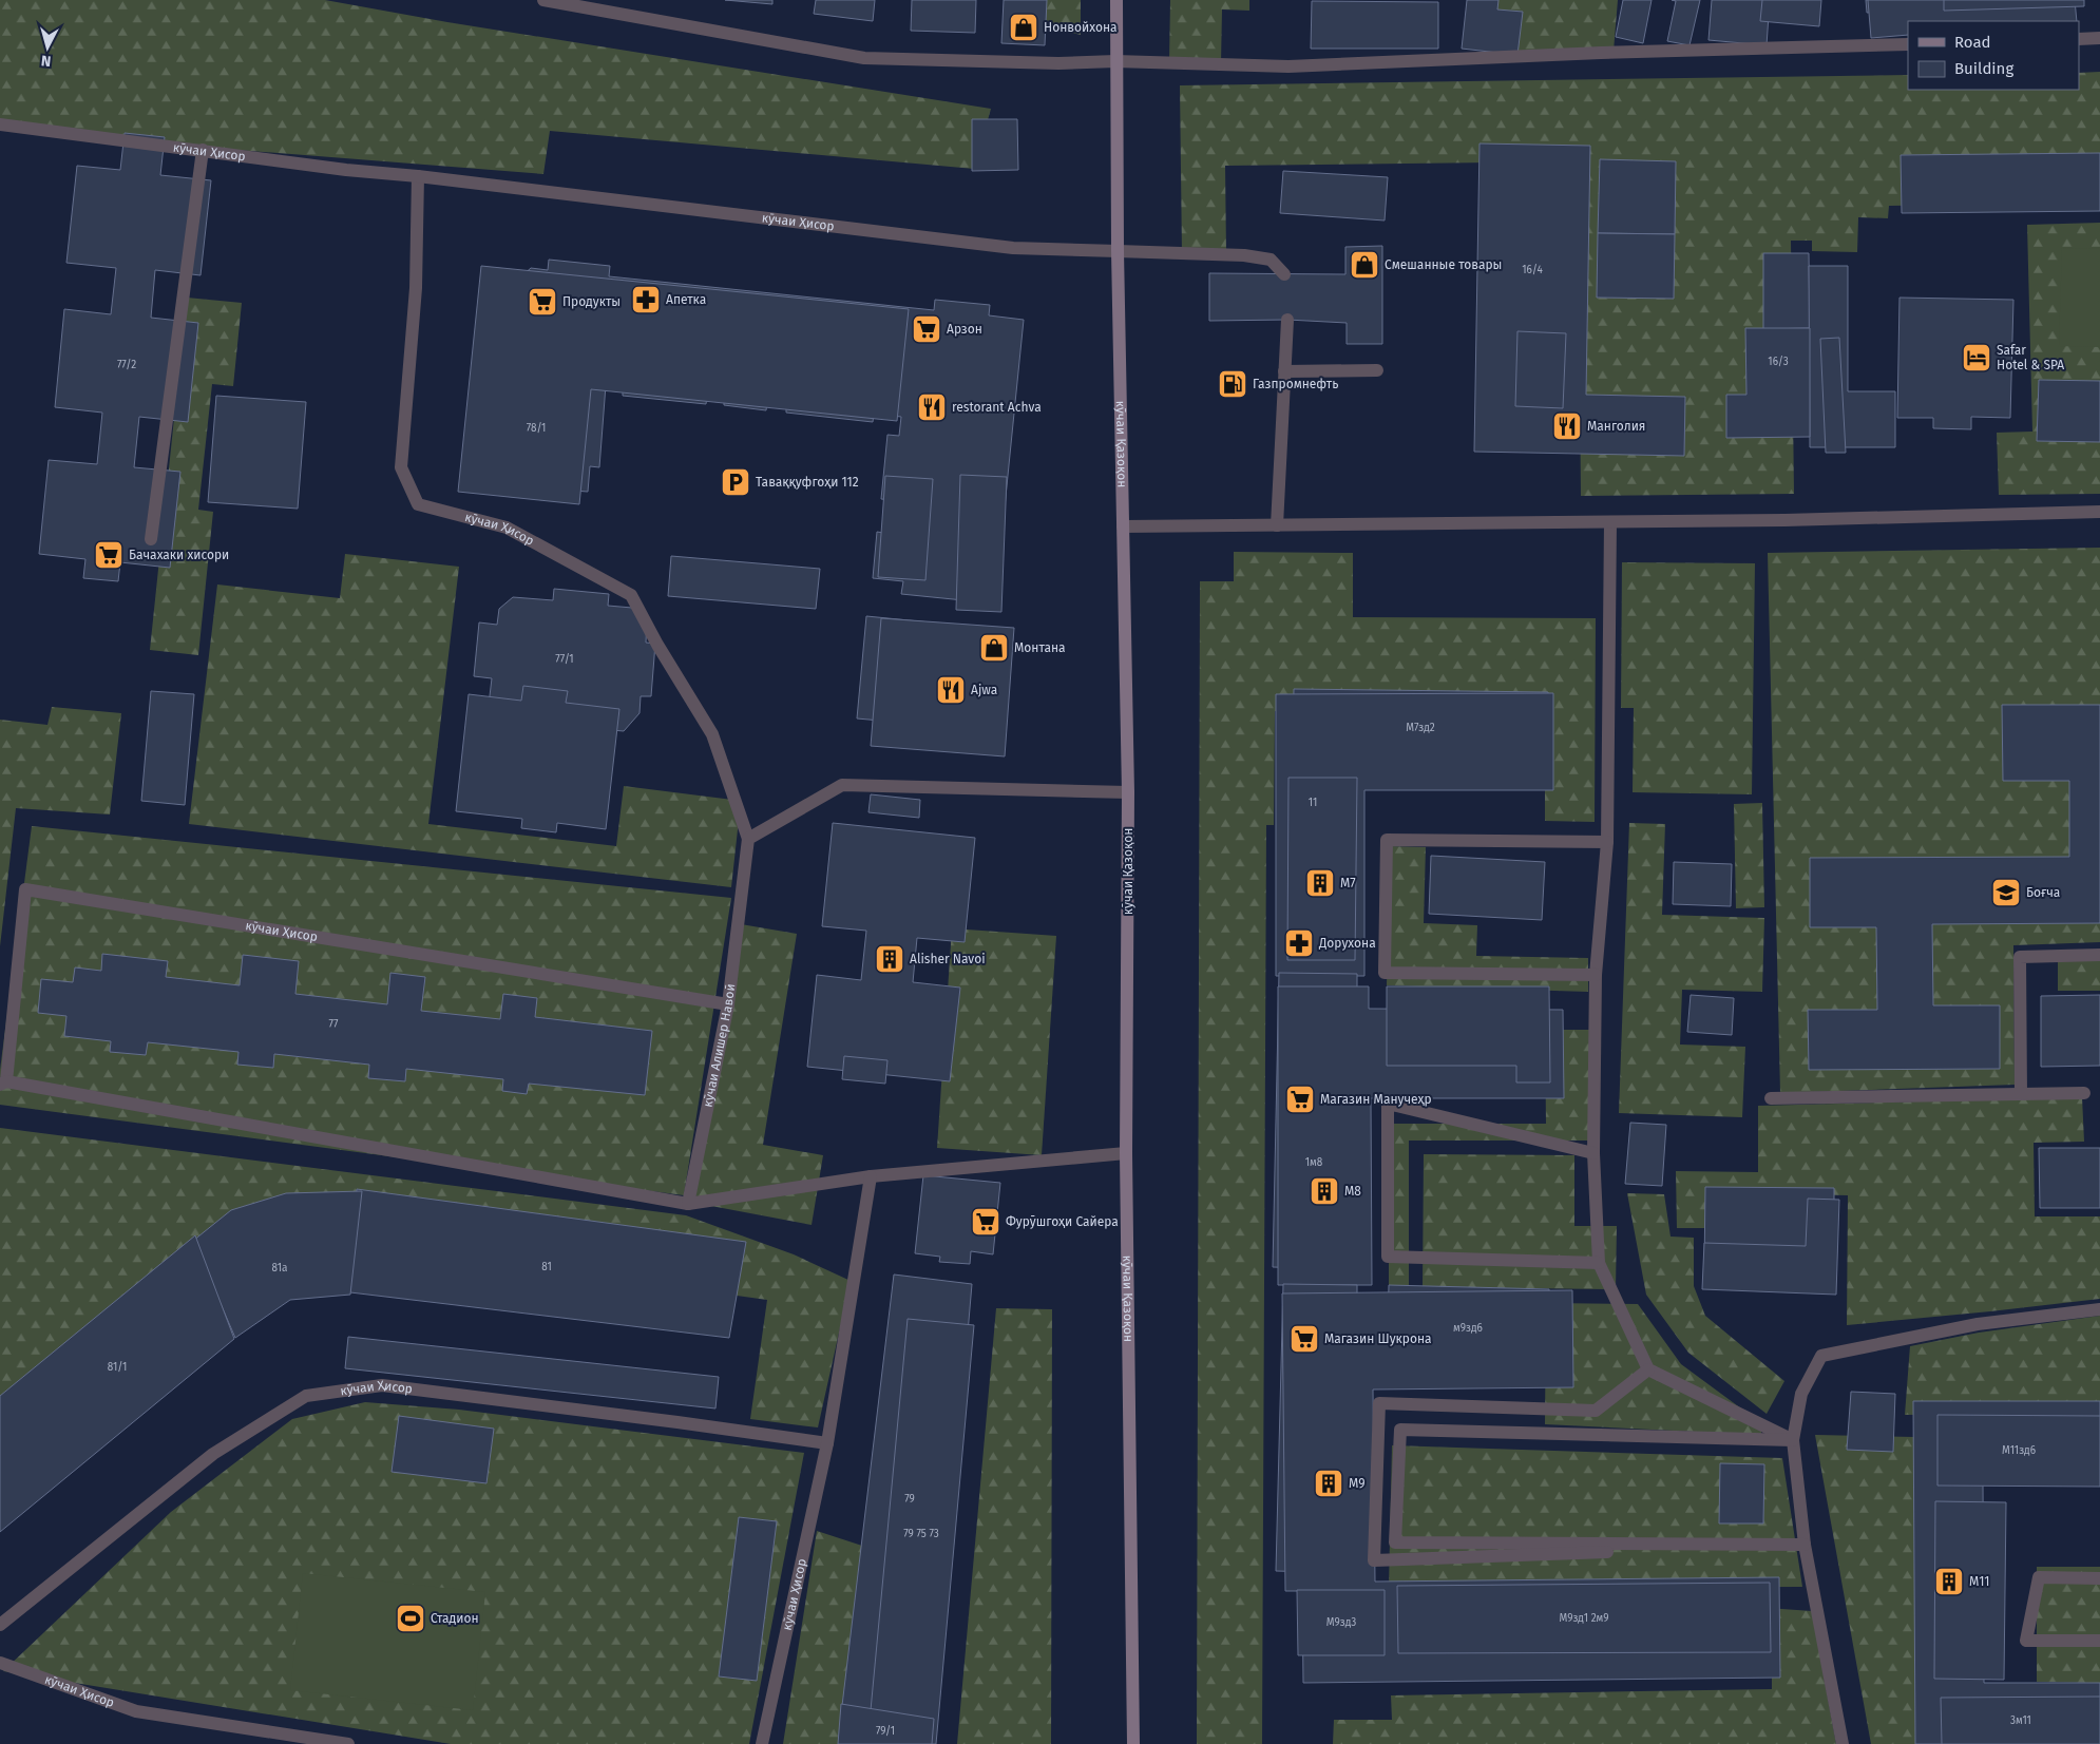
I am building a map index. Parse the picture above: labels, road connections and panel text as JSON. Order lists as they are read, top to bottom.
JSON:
{
  "streets": {
    "street": ["кӯчаи Ҳисор", "кӯчаи Қазоқон", "кӯчаи Алишер Навоӣ"]
  },
  "crossings": [
    ["кӯчаи Ҳисор", "кӯчаи Қазоқон"],
    ["кӯчаи Ҳисор", "кӯчаи Алишер Навоӣ"]
  ],
  "places": {
    "shop": ["Нонвойхона", "Смешанные товары", "Монтана"],
    "pharmacy": ["Апетка", "Дорухона"],
    "supermarket": [
      "Продукты",
      "Арзон",
      "Бачахаки хисори",
      "Магазин Манучеҳр",
      "Фурӯшгоҳи Сайера",
      "Магазин Шукрона"
    ],
    "hotel": ["Safar Hotel & SPA"],
    "fuel station": ["Газпромнефть"],
    "restaurant": ["restorant Achva", "Манголия", "Ajwa"],
    "parking": ["Таваққуфгоҳи 112"],
    "building": [
      "М7",
      "Alisher Navoi",
      "М8",
      "М9",
      "М11"
    ],
    "school or university": ["Боғча"],
    "sports": ["Стадион"]
  },
  "house_numbers": [
    "16/4",
    "16/3",
    "77/2",
    "78/1",
    "77/1",
    "М7зд2",
    "11",
    "77",
    "1м8",
    "81",
    "81а",
    "м9зд6",
    "81/1",
    "М11зд6",
    "79",
    "79 75 73",
    "М9зд1 2м9",
    "М9зд3",
    "3м11",
    "79/1"
  ],
  "legend": ["Road", "Building"],
  "north": "bottom"
}
